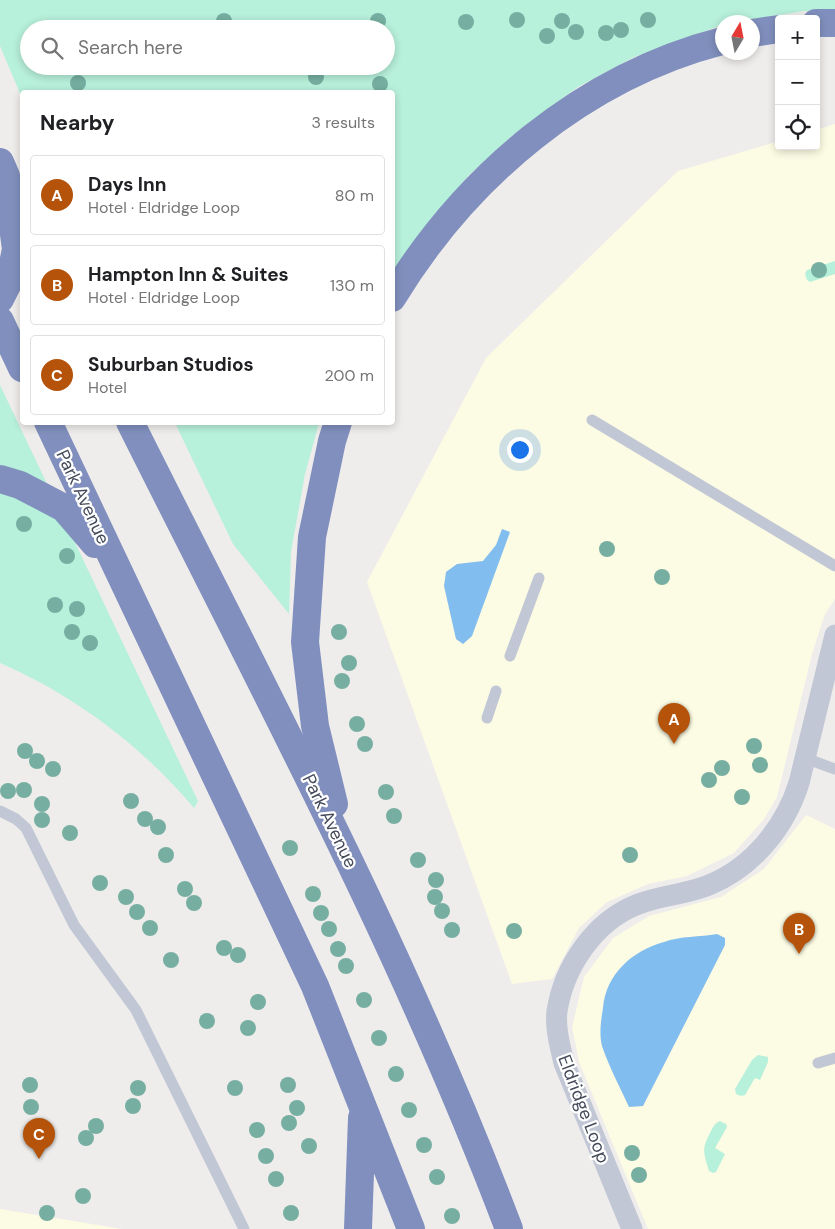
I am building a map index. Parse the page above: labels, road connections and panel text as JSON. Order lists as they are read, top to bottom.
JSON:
{
  "streets": {
    "highway": ["Park Avenue"],
    "street": ["Eldridge Loop"]
  },
  "north": "top",
  "page": {
    "map_buttons": ["+", "−"],
    "search": "Search here",
    "heading": ["Nearby", "3 results"],
    "list": [
      {
        "mark": "A",
        "name": "Days Inn",
        "note": "Hotel · Eldridge Loop",
        "value": "80 m"
      },
      {
        "mark": "B",
        "name": "Hampton Inn & Suites",
        "note": "Hotel · Eldridge Loop",
        "value": "130 m"
      },
      {
        "mark": "C",
        "name": "Suburban Studios",
        "note": "Hotel",
        "value": "200 m"
      }
    ],
    "pins": ["A", "B", "C"]
  }
}
